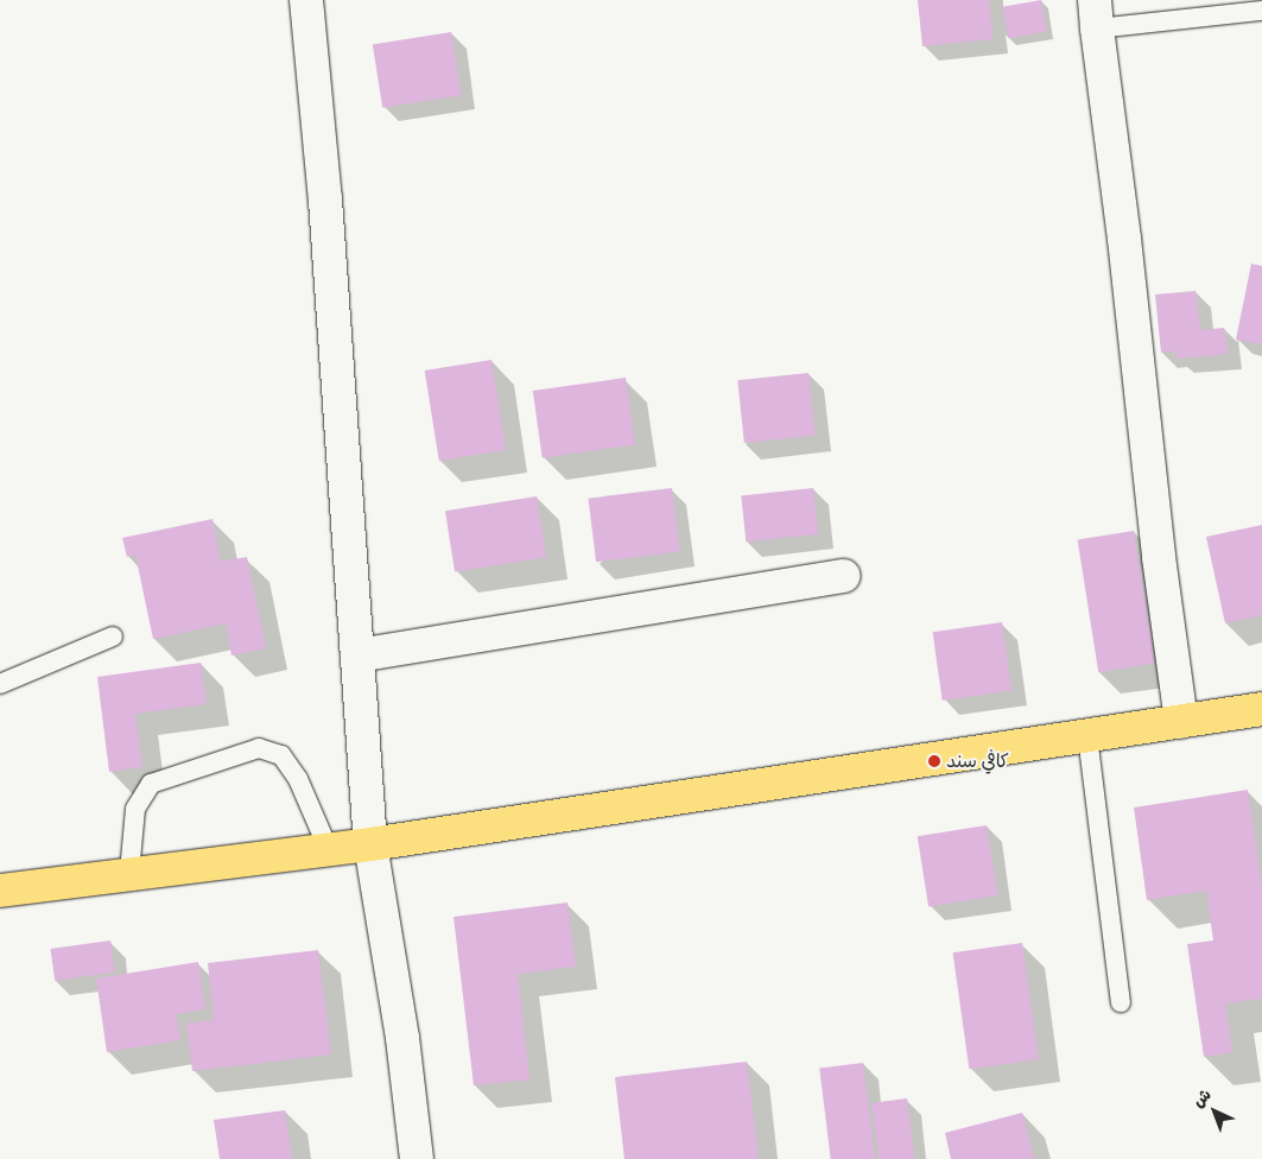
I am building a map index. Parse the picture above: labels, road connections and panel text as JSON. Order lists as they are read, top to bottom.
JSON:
{
  "places": ["كافي سند"],
  "north": "top left"
}
